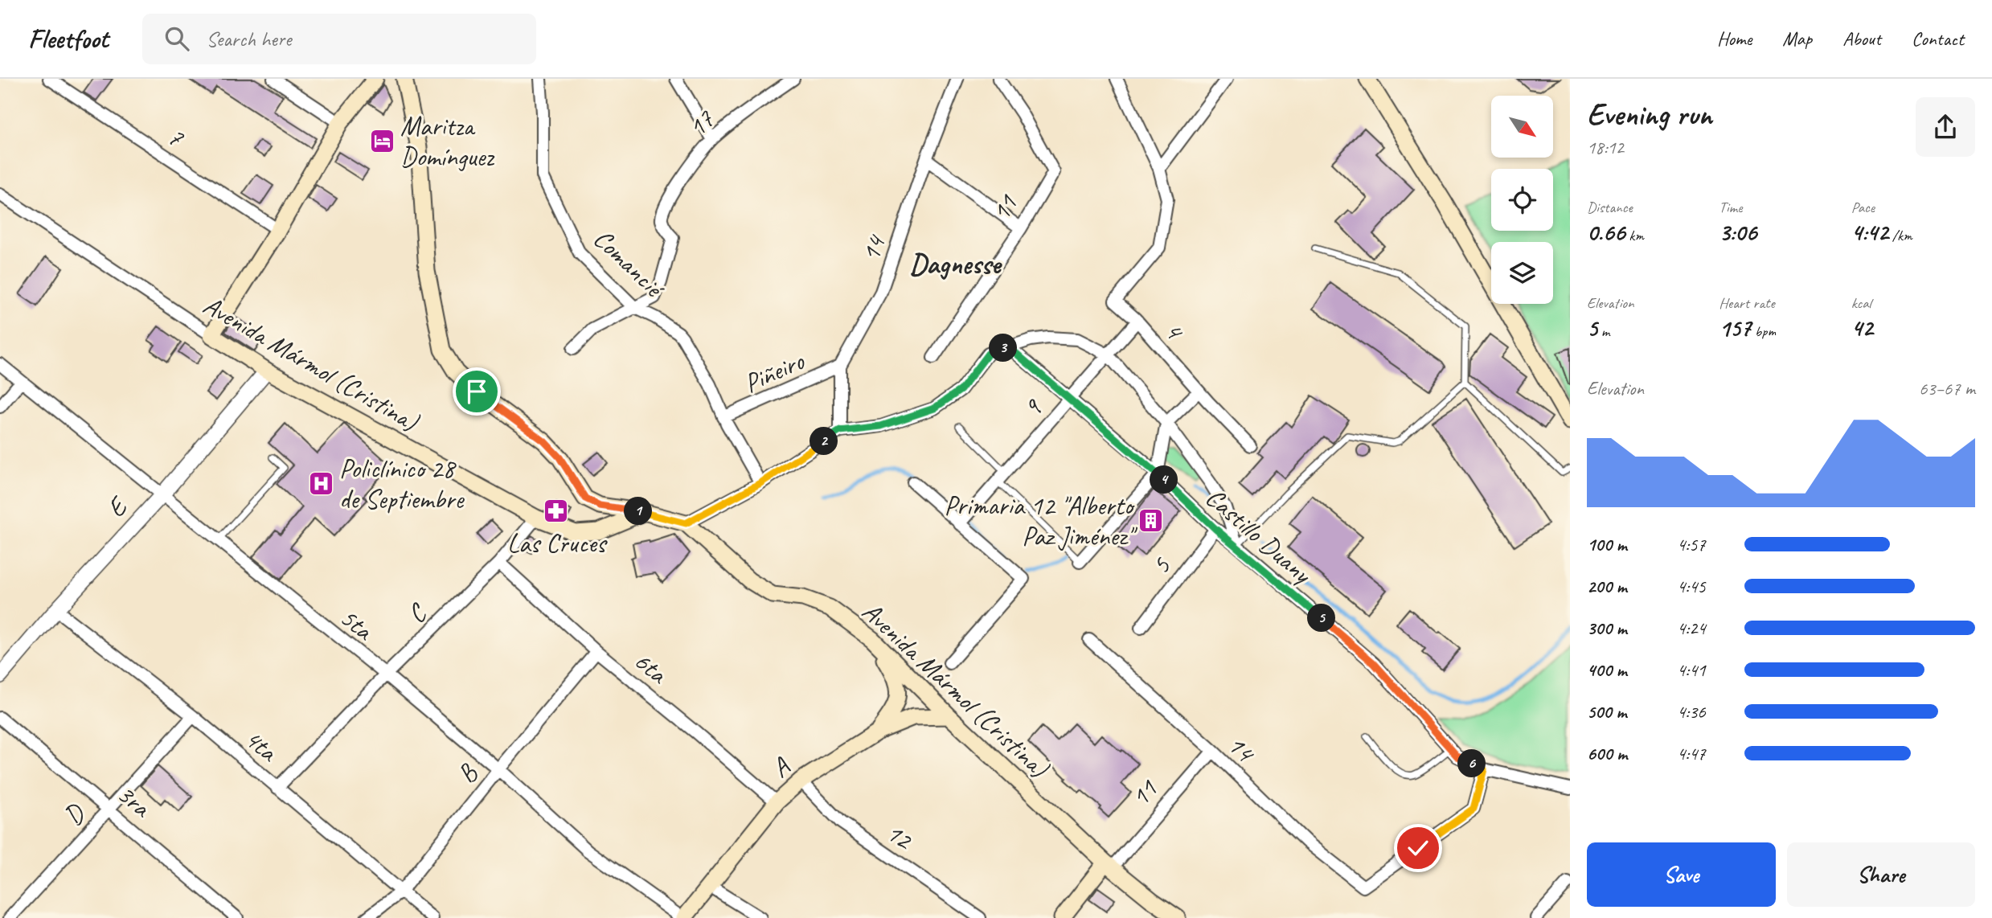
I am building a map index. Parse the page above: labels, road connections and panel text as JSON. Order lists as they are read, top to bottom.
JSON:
{
  "streets": {
    "main road": ["11", "Avenida Mármol (Cristina)", "A"],
    "street": [
      "17",
      "7",
      "14",
      "Comancié",
      "4",
      "Piñeiro",
      "9",
      "E",
      "Castillo Duany",
      "5",
      "C",
      "5ta",
      "6ta",
      "4ta",
      "B",
      "3ra",
      "D",
      "12"
    ]
  },
  "crossings": [
    ["17", "Comancié"],
    ["11", "14"],
    ["11", "Avenida Mármol (Cristina)"],
    ["14", "Piñeiro"],
    ["14", "Castillo Duany"],
    ["Comancié", "Piñeiro"],
    ["4", "9"],
    ["Avenida Mármol (Cristina)", "E"],
    ["Avenida Mármol (Cristina)", "C"],
    ["Avenida Mármol (Cristina)", "A"],
    ["9", "Castillo Duany"],
    ["E", "5ta"],
    ["E", "4ta"],
    ["Castillo Duany", "5"],
    ["C", "5ta"],
    ["C", "6ta"],
    ["C", "4ta"],
    ["5ta", "A"],
    ["5ta", "B"],
    ["6ta", "A"],
    ["6ta", "B"],
    ["4ta", "B"],
    ["4ta", "D"],
    ["A", "12"],
    ["3ra", "D"]
  ],
  "districts": ["Dagnesse"],
  "places": {
    "hotel": ["Maritza Domínguez"],
    "hospital": ["Policlínico 28 de Septiembre"],
    "pharmacy": ["Las Cruces"],
    "building": ["Primaria 12 \"Alberto Paz Jiménez\""]
  },
  "north": "bottom right",
  "page": {
    "header": "Fleetfoot",
    "search": "Search here",
    "nav": [
      "Home",
      "Map",
      "About",
      "Contact"
    ],
    "heading": ["Evening run", "18:12"],
    "stats": [
      ["Distance", "0.66 km"],
      ["Time", "3:06"],
      ["Pace", "4:42 /km"],
      ["Elevation", "5 m"],
      ["Heart rate", "157 bpm"],
      ["kcal", "42"]
    ],
    "pins": [
      "3",
      "2",
      "4",
      "1",
      "5",
      "6"
    ],
    "chart": ["Elevation", "63–67 m"],
    "list": [
      {
        "name": "100 m",
        "note": "4:57"
      },
      {
        "name": "200 m",
        "note": "4:45"
      },
      {
        "name": "300 m",
        "note": "4:24"
      },
      {
        "name": "400 m",
        "note": "4:41"
      },
      {
        "name": "500 m",
        "note": "4:36"
      },
      {
        "name": "600 m",
        "note": "4:47"
      }
    ],
    "buttons": ["Save", "Share"]
  }
}
